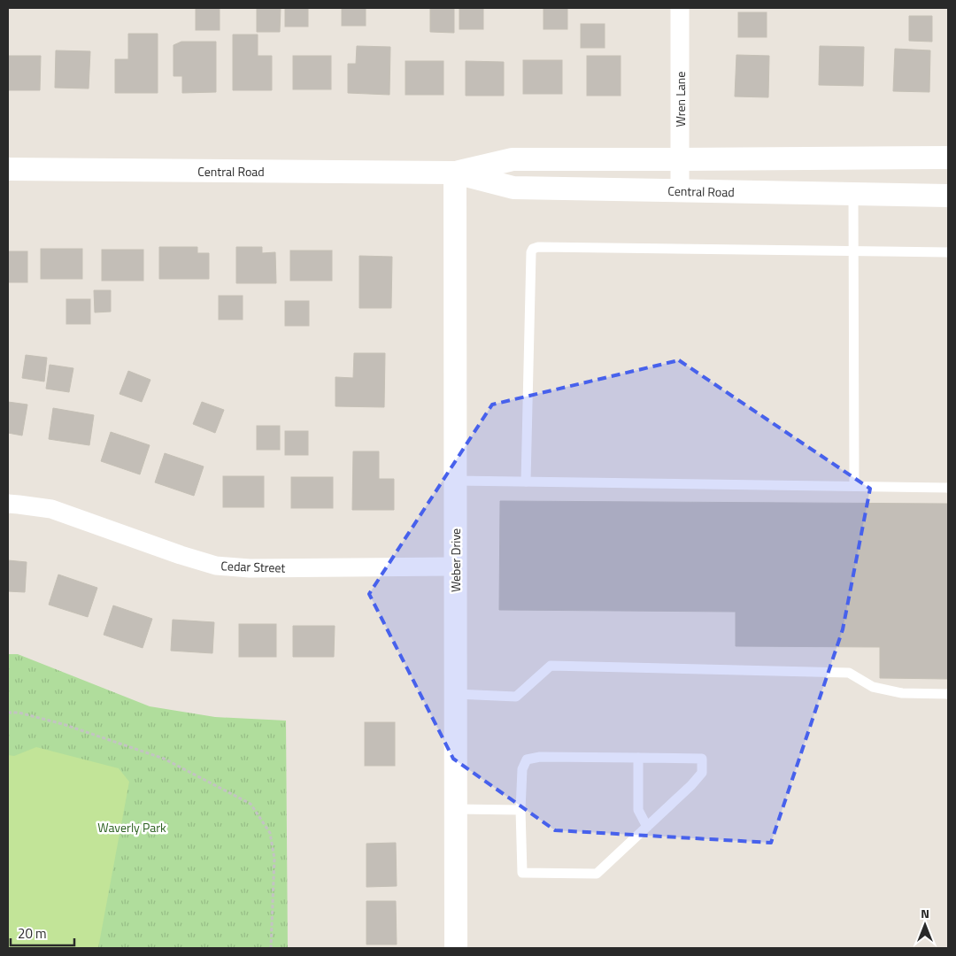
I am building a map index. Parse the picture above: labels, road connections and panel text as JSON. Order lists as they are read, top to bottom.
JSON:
{
  "streets": {
    "street": [
      "Wren Lane",
      "Central Road",
      "Weber Drive",
      "Cedar Street"
    ]
  },
  "crossings": [
    ["Wren Lane", "Central Road"],
    ["Central Road", "Weber Drive"],
    ["Weber Drive", "Cedar Street"]
  ],
  "parks": ["Waverly Park"],
  "scale_bar": "20 m",
  "north": "top"
}
